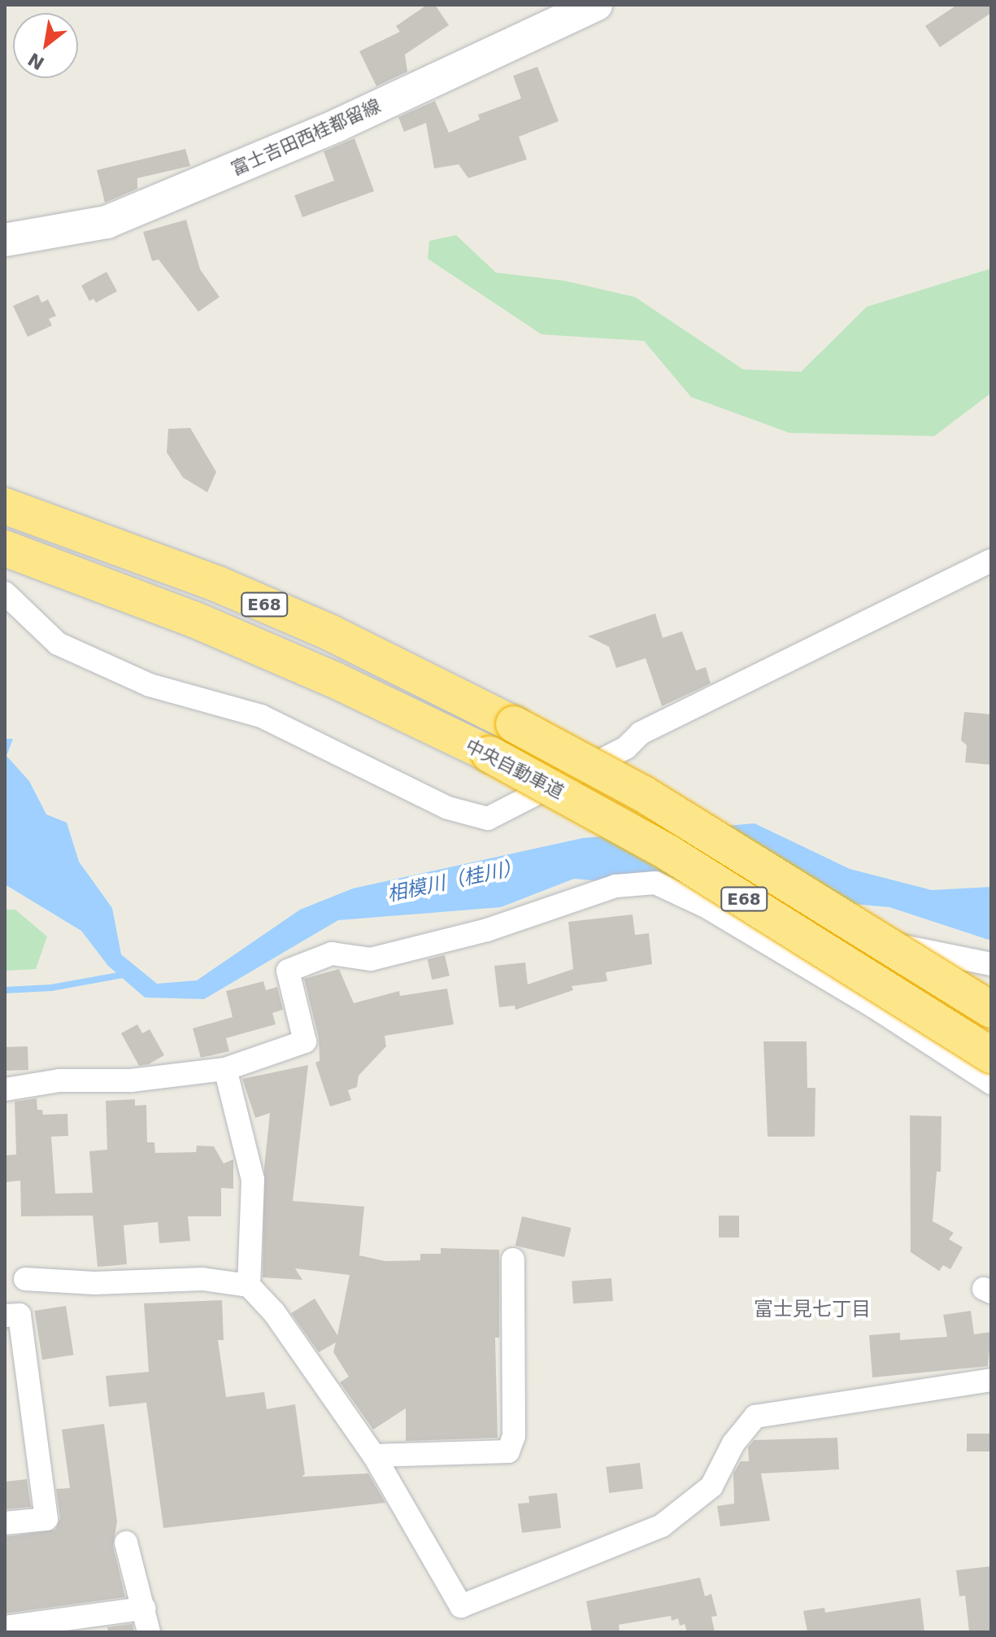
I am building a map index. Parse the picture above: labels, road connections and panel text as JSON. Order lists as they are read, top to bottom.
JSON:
{
  "streets": {
    "highway": ["E68", "中央自動車道"],
    "main road": ["富士吉田西桂都留線"]
  },
  "districts": ["富士見七丁目"],
  "water": ["相模川（桂川）"],
  "north": "bottom left"
}
